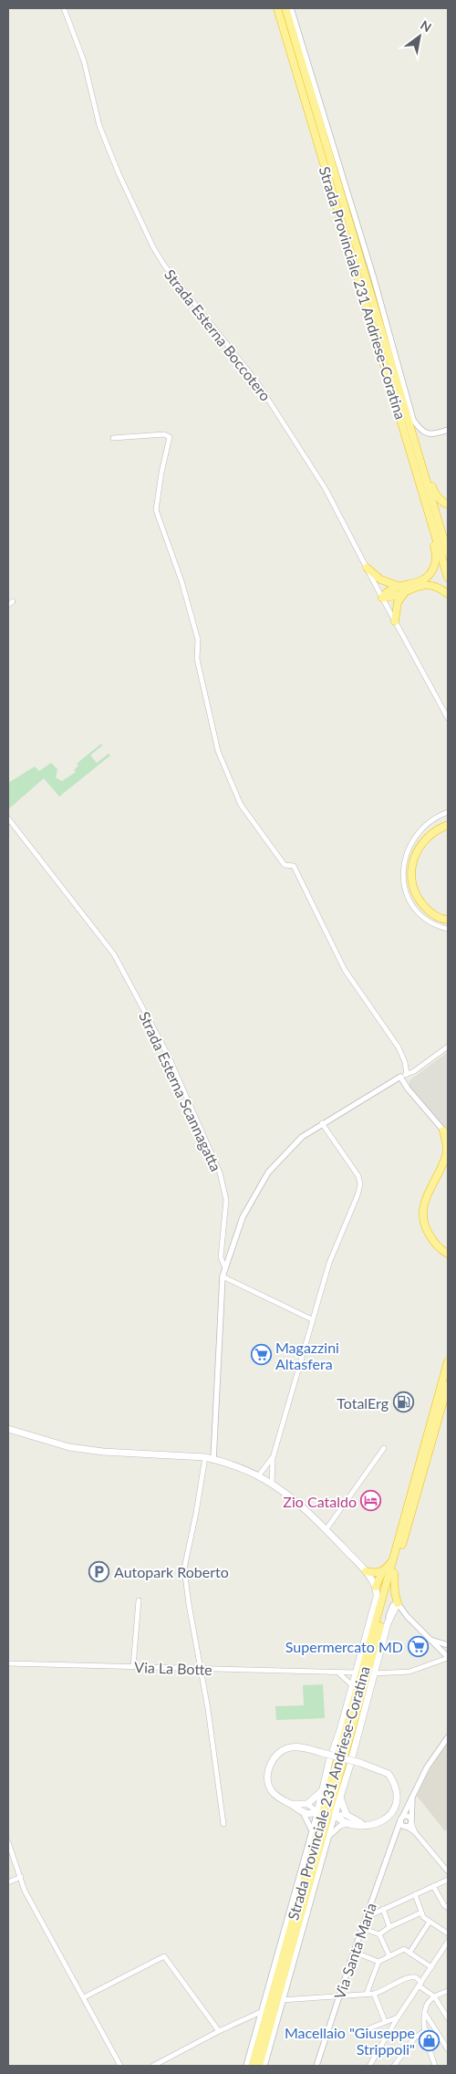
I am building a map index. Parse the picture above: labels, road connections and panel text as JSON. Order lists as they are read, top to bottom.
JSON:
{
  "streets": {
    "highway": ["Strada Provinciale 231 Andriese-Coratina"],
    "street": [
      "Strada Esterna Boccotero",
      "Strada Esterna Scannagatta",
      "Via La Botte",
      "Via Santa Maria"
    ]
  },
  "places": {
    "supermarket": ["Magazzini Altasfera", "Supermercato MD"],
    "fuel station": ["TotalErg"],
    "hotel": ["Zio Cataldo"],
    "parking": ["Autopark Roberto"],
    "shop": ["Macellaio \"Giuseppe Strippoli\""]
  },
  "north": "top right"
}
